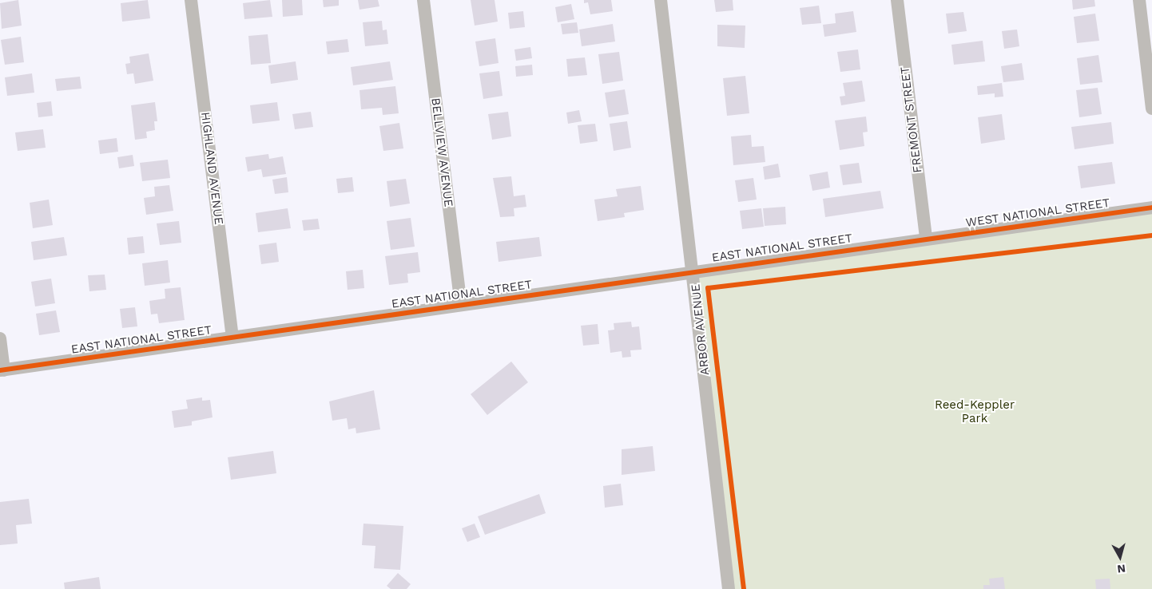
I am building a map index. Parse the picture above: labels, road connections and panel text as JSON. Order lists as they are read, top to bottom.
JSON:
{
  "streets": {
    "street": [
      "FREMONT STREET",
      "BELLVIEW AVENUE",
      "HIGHLAND AVENUE",
      "WEST NATIONAL STREET",
      "EAST NATIONAL STREET",
      "ARBOR AVENUE"
    ]
  },
  "crossings": [
    ["FREMONT STREET", "WEST NATIONAL STREET"],
    ["FREMONT STREET", "EAST NATIONAL STREET"],
    ["BELLVIEW AVENUE", "EAST NATIONAL STREET"],
    ["HIGHLAND AVENUE", "EAST NATIONAL STREET"],
    ["WEST NATIONAL STREET", "EAST NATIONAL STREET"],
    ["EAST NATIONAL STREET", "ARBOR AVENUE"]
  ],
  "parks": ["Reed-Keppler Park"],
  "north": "bottom"
}
